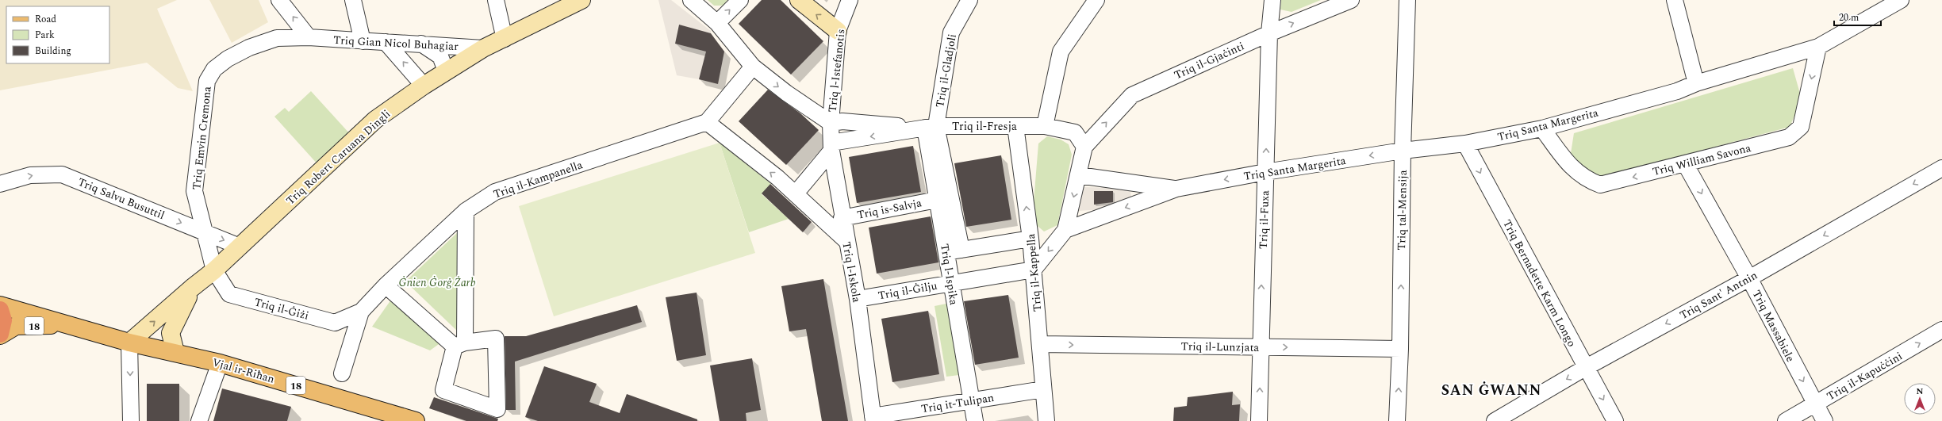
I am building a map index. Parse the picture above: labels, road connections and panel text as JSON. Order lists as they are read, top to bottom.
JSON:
{
  "streets": {
    "highway": ["18"],
    "main road": ["Vjal ir-Riħan"],
    "street": [
      "Triq Gian Nicol Buhagiar",
      "Triq il-Gjaċinti",
      "Triq l-Istefanotis",
      "Triq il-Gladjoli",
      "Triq Santa Margerita",
      "Triq il-Fresja",
      "Triq Emvin Cremona",
      "Triq Robert Caruana Dingli",
      "Triq William Savona",
      "Triq il-Kampanella",
      "Triq Salvu Busuttil",
      "Triq is-Salvja",
      "Triq tal-Mensija",
      "Triq il-Fuxa",
      "Triq l-Iskola",
      "Triq il-Kappella",
      "Triq l-Ispika",
      "Triq Bernadette Karm Longo",
      "Triq il-Ġilju",
      "Triq Sant' Antnin",
      "Triq il-Ġiżi",
      "Triq Massabiele",
      "Triq il-Lunzjata",
      "Triq il-Kapuċċini",
      "Triq it-Tulipan"
    ]
  },
  "crossings": [
    ["Triq Gian Nicol Buhagiar", "Triq Emvin Cremona"],
    ["Triq Gian Nicol Buhagiar", "Triq Robert Caruana Dingli"],
    ["Triq il-Gjaċinti", "Triq il-Fuxa"],
    ["Triq l-Istefanotis", "Triq il-Fresja"],
    ["Triq l-Istefanotis", "Triq l-Iskola"],
    ["Triq il-Gladjoli", "Triq il-Fresja"],
    ["Triq il-Gladjoli", "Triq l-Ispika"],
    ["Triq Santa Margerita", "Triq William Savona"],
    ["Triq Santa Margerita", "Triq tal-Mensija"],
    ["Triq Santa Margerita", "Triq il-Fuxa"],
    ["Triq Santa Margerita", "Triq Bernadette Karm Longo"],
    ["Triq il-Fresja", "Triq l-Iskola"],
    ["Triq il-Fresja", "Triq il-Kappella"],
    ["Triq il-Fresja", "Triq l-Ispika"],
    ["Triq Emvin Cremona", "Triq Robert Caruana Dingli"],
    ["Triq Emvin Cremona", "Triq Salvu Busuttil"],
    ["Triq Emvin Cremona", "Triq il-Ġiżi"],
    ["Triq Robert Caruana Dingli", "Triq Salvu Busuttil"],
    ["Triq Robert Caruana Dingli", "Triq il-Ġiżi"],
    ["Triq Robert Caruana Dingli", "Vjal ir-Riħan"],
    ["Triq William Savona", "Triq Massabiele"],
    ["Triq il-Kampanella", "Triq il-Ġiżi"],
    ["Triq is-Salvja", "Triq l-Iskola"],
    ["Triq is-Salvja", "Triq l-Ispika"],
    ["Triq tal-Mensija", "Triq il-Lunzjata"],
    ["Triq il-Fuxa", "Triq il-Lunzjata"],
    ["Triq l-Iskola", "Triq il-Ġilju"],
    ["Triq l-Iskola", "Triq it-Tulipan"],
    ["Triq il-Kappella", "Triq il-Ġilju"],
    ["Triq il-Kappella", "Triq il-Lunzjata"],
    ["Triq il-Kappella", "Triq it-Tulipan"],
    ["Triq l-Ispika", "Triq il-Ġilju"],
    ["Triq l-Ispika", "Triq it-Tulipan"],
    ["Triq Bernadette Karm Longo", "Triq Sant' Antnin"],
    ["Triq Sant' Antnin", "Triq Massabiele"],
    ["18", "Vjal ir-Riħan"],
    ["Triq Massabiele", "Triq il-Kapuċċini"]
  ],
  "one_way": [
    "Triq il-Gjaċinti",
    "Triq Santa Margerita",
    "Triq Salvu Busuttil",
    "Triq tal-Mensija",
    "Triq il-Fuxa",
    "Triq Bernadette Karm Longo",
    "Triq Sant' Antnin",
    "Triq Massabiele",
    "Triq il-Lunzjata",
    "Triq il-Kapuċċini"
  ],
  "districts": ["SAN ĠWANN"],
  "parks": ["Ġnien Ġorġ Żarb"],
  "legend": ["Road", "Park", "Building"],
  "scale_bar": "20 m",
  "north": "top"
}
